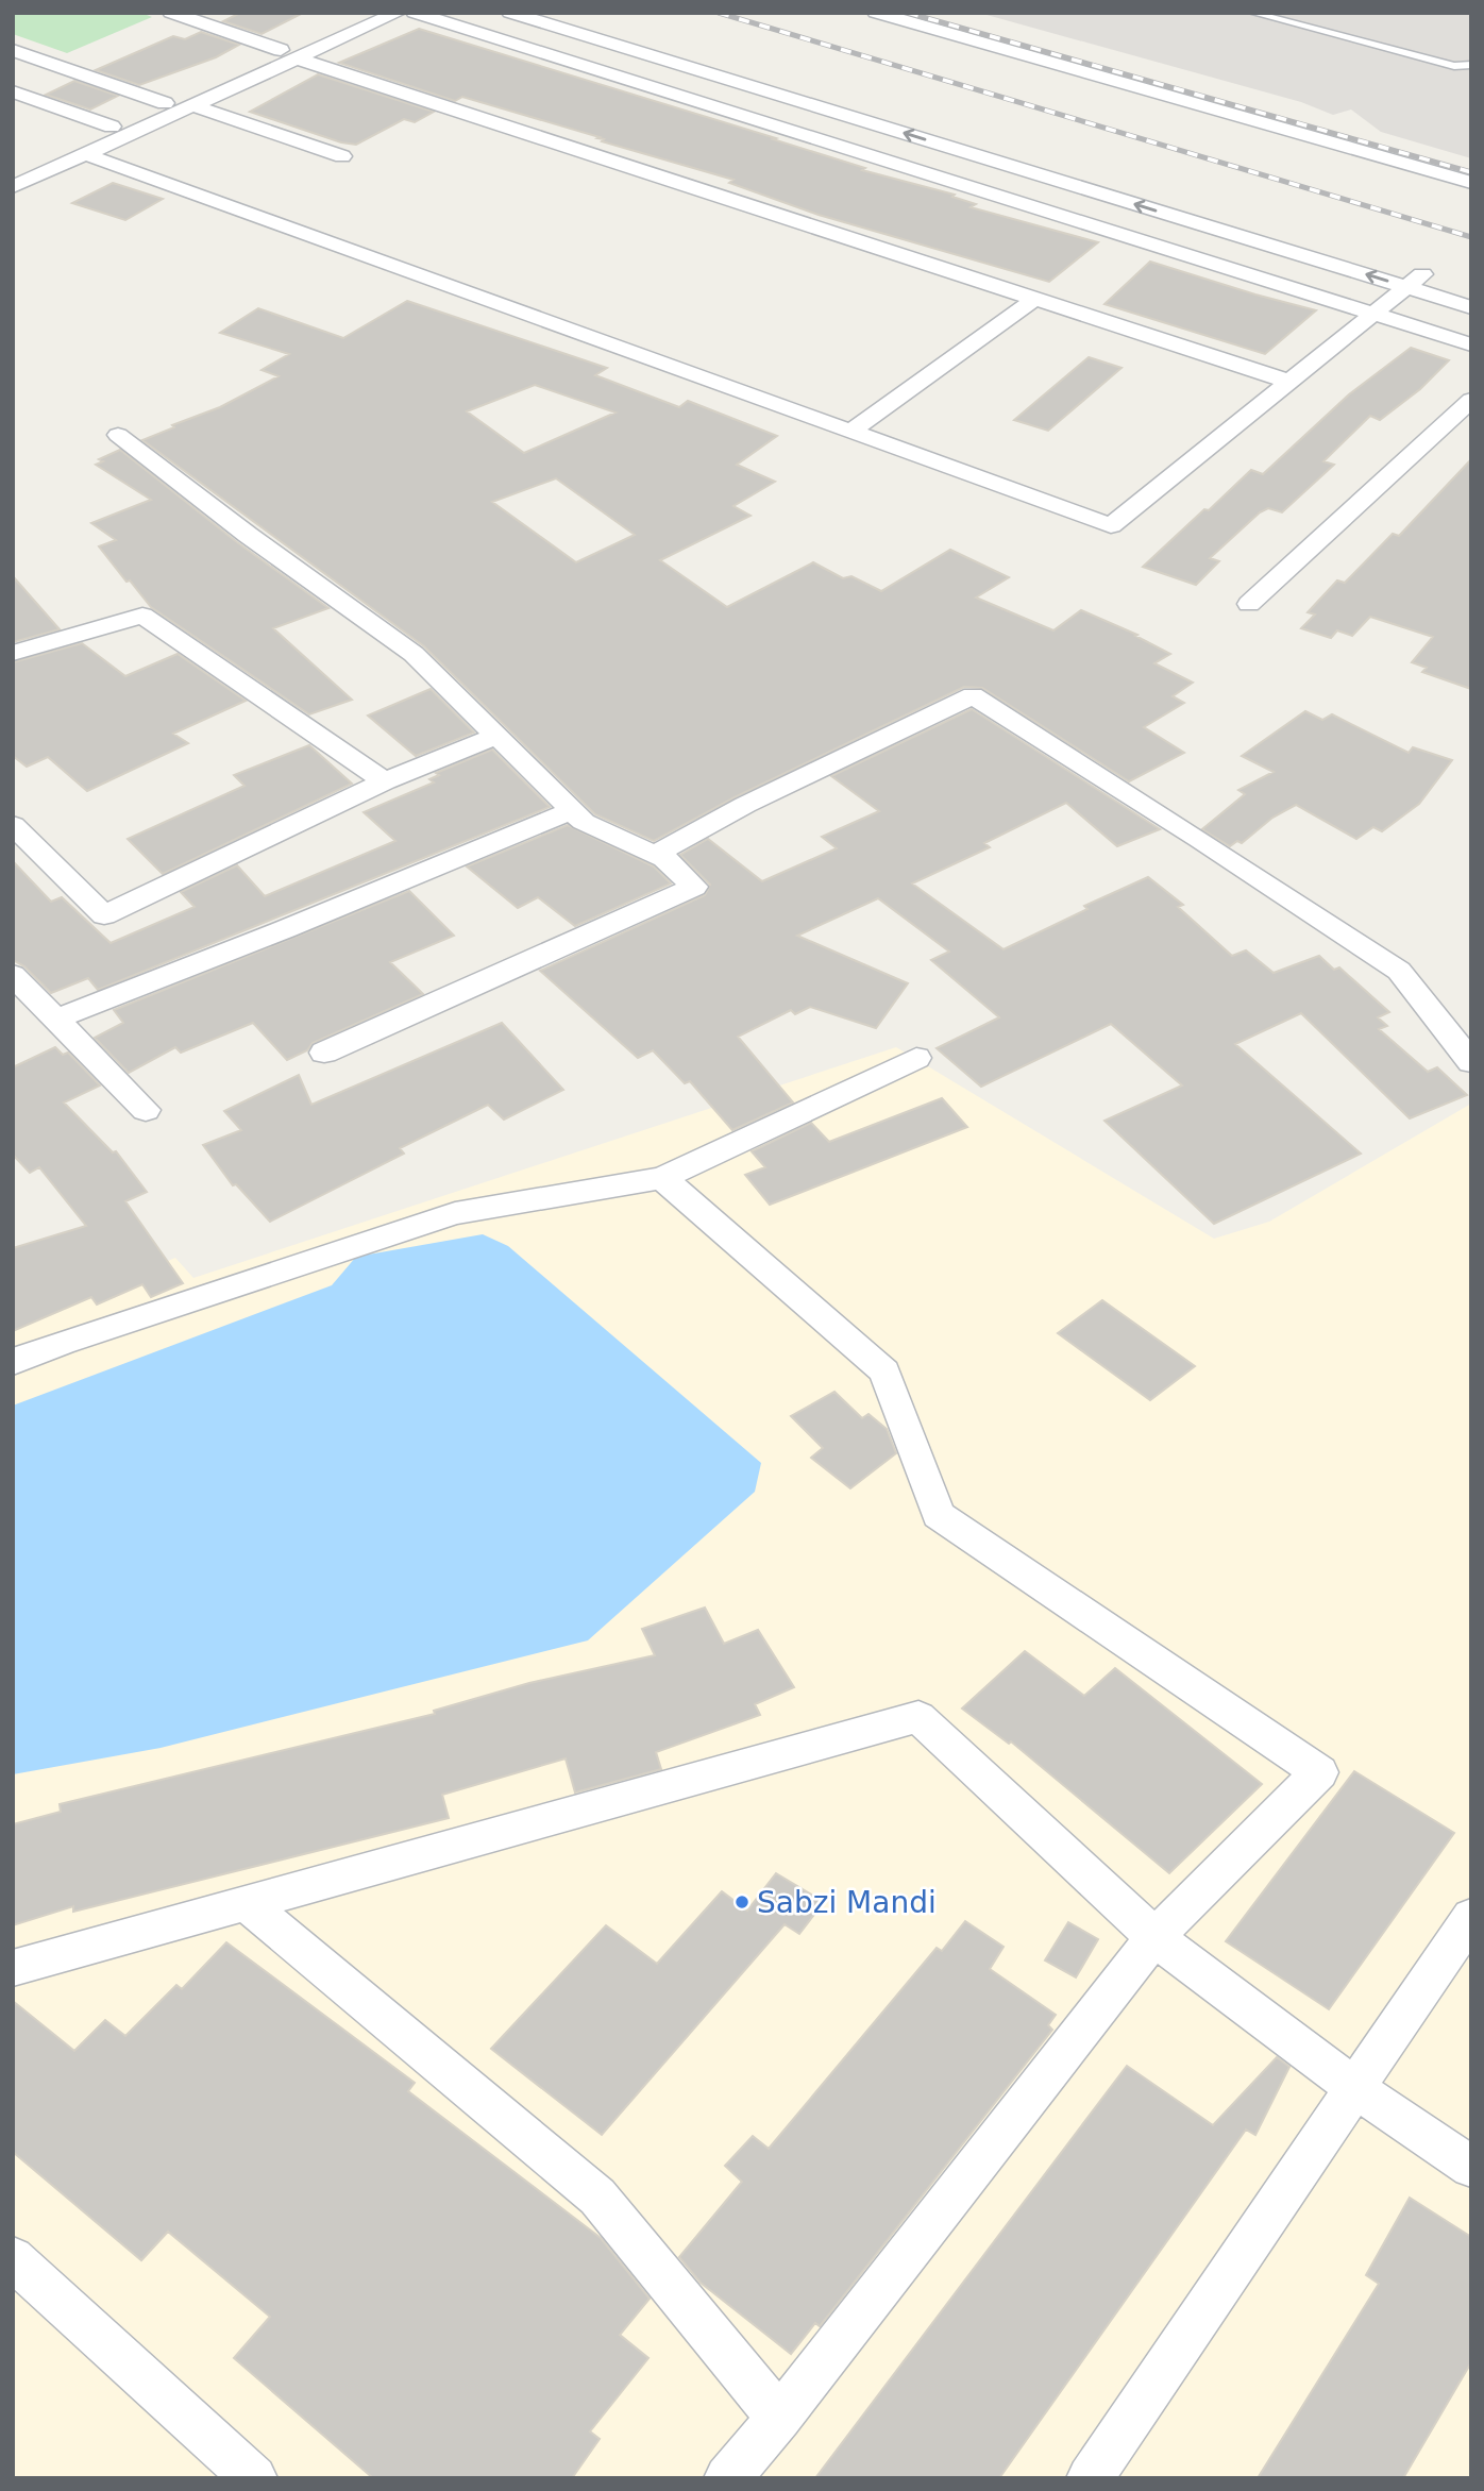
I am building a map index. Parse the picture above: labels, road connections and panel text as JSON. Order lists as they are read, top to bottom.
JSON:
{
  "places": ["Sabzi Mandi"]
}
